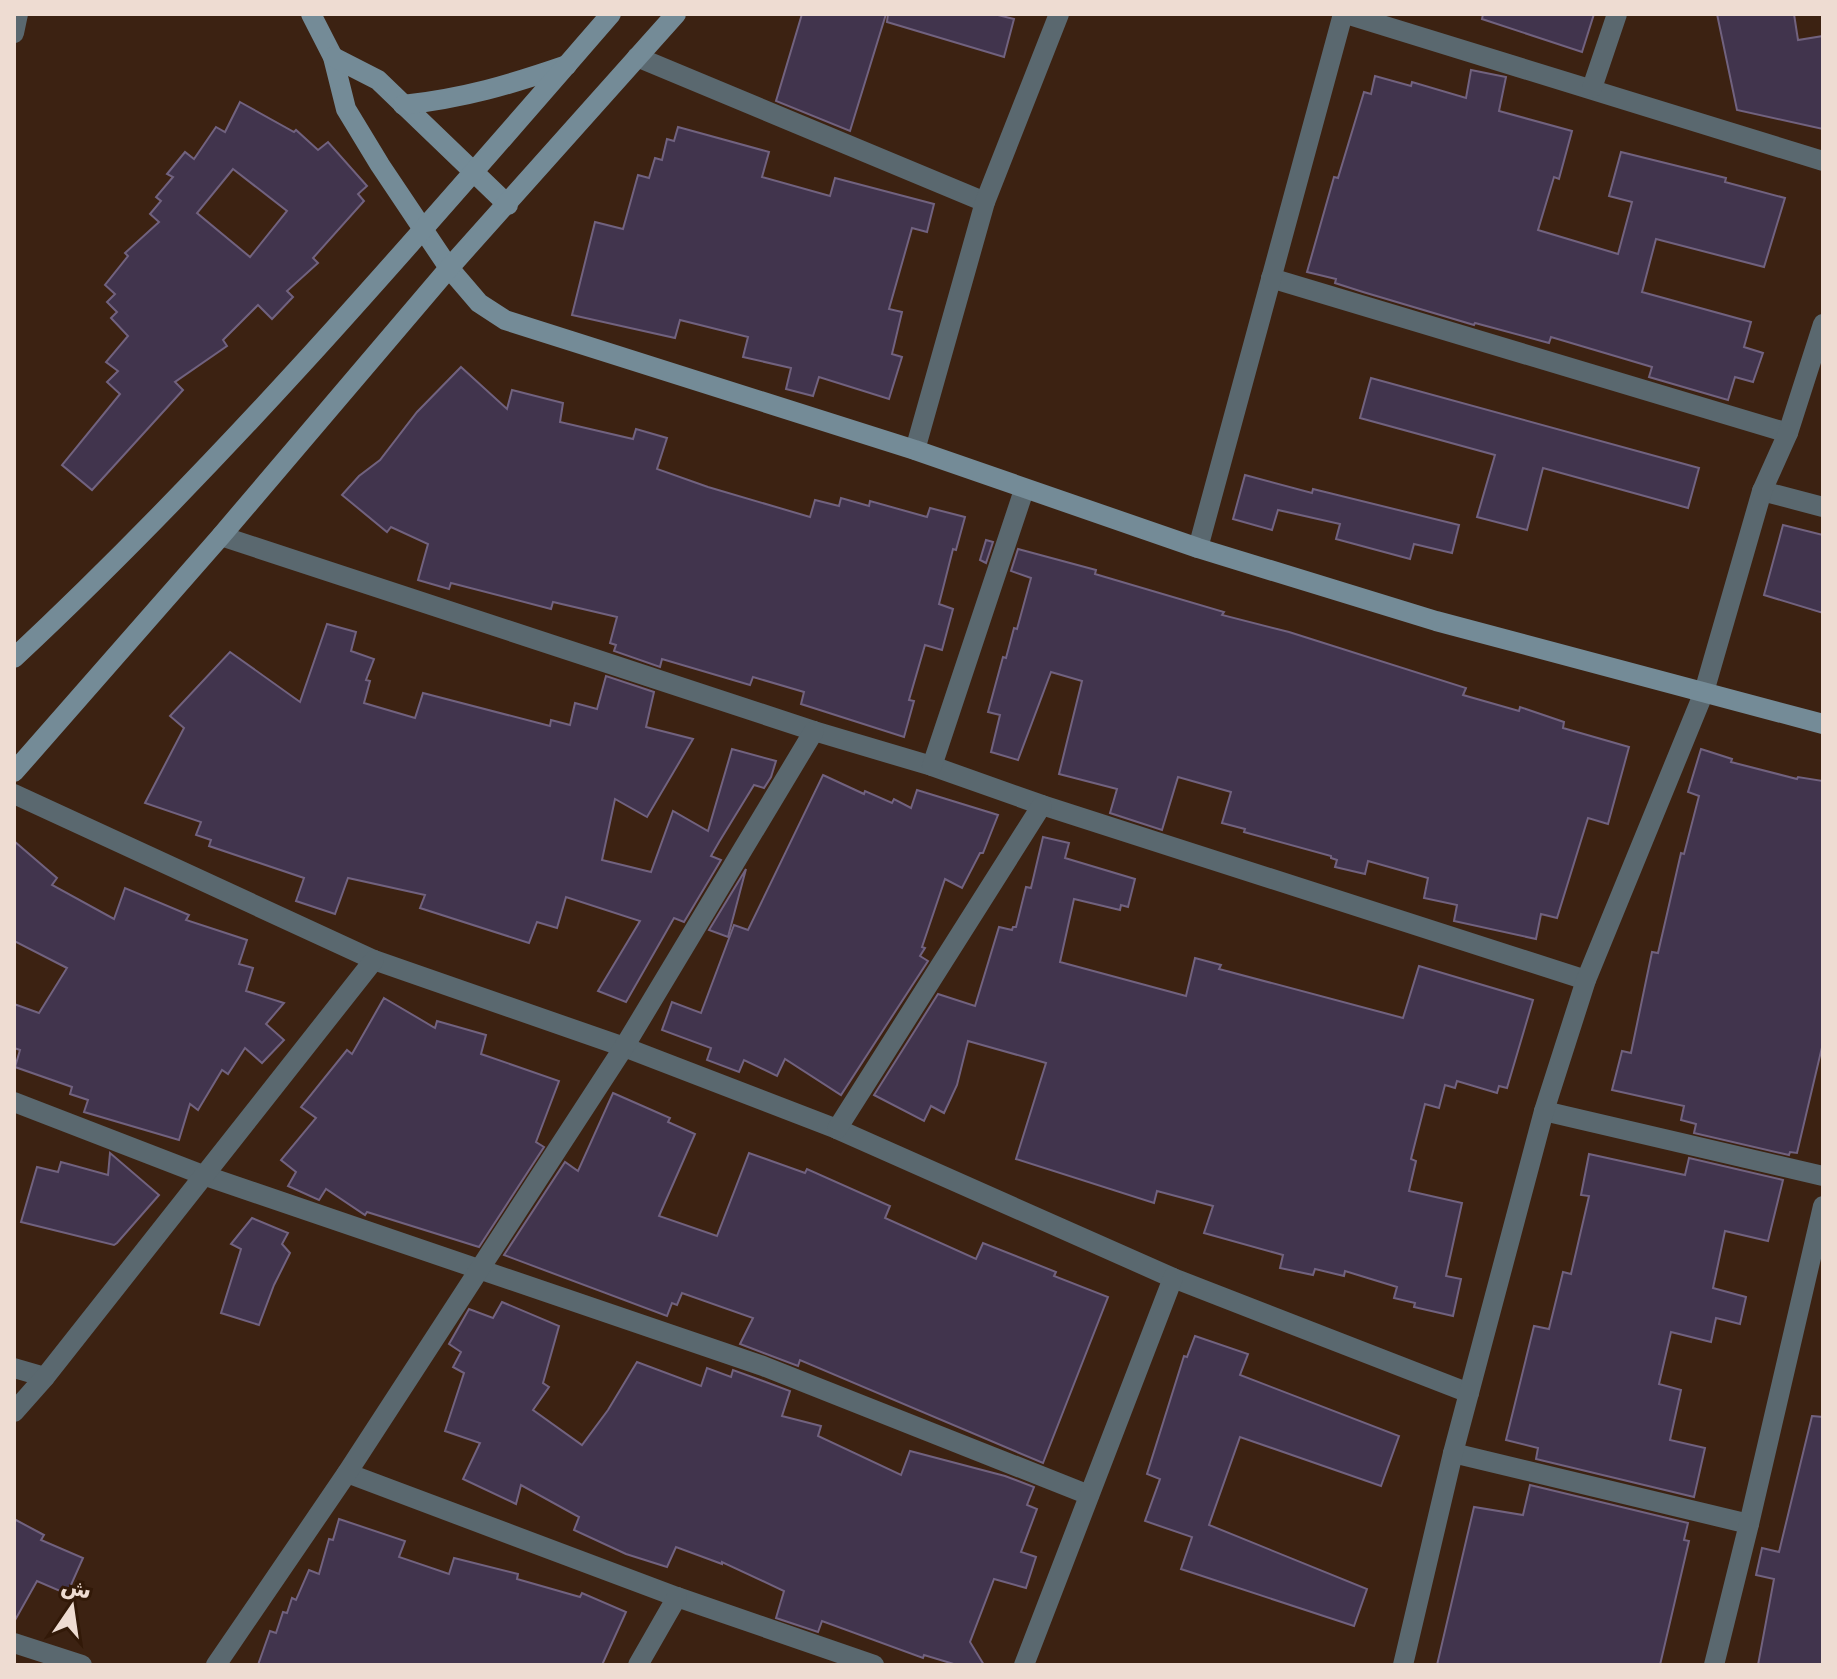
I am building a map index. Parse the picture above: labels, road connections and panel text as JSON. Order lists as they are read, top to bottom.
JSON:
{
  "north": "top"
}
